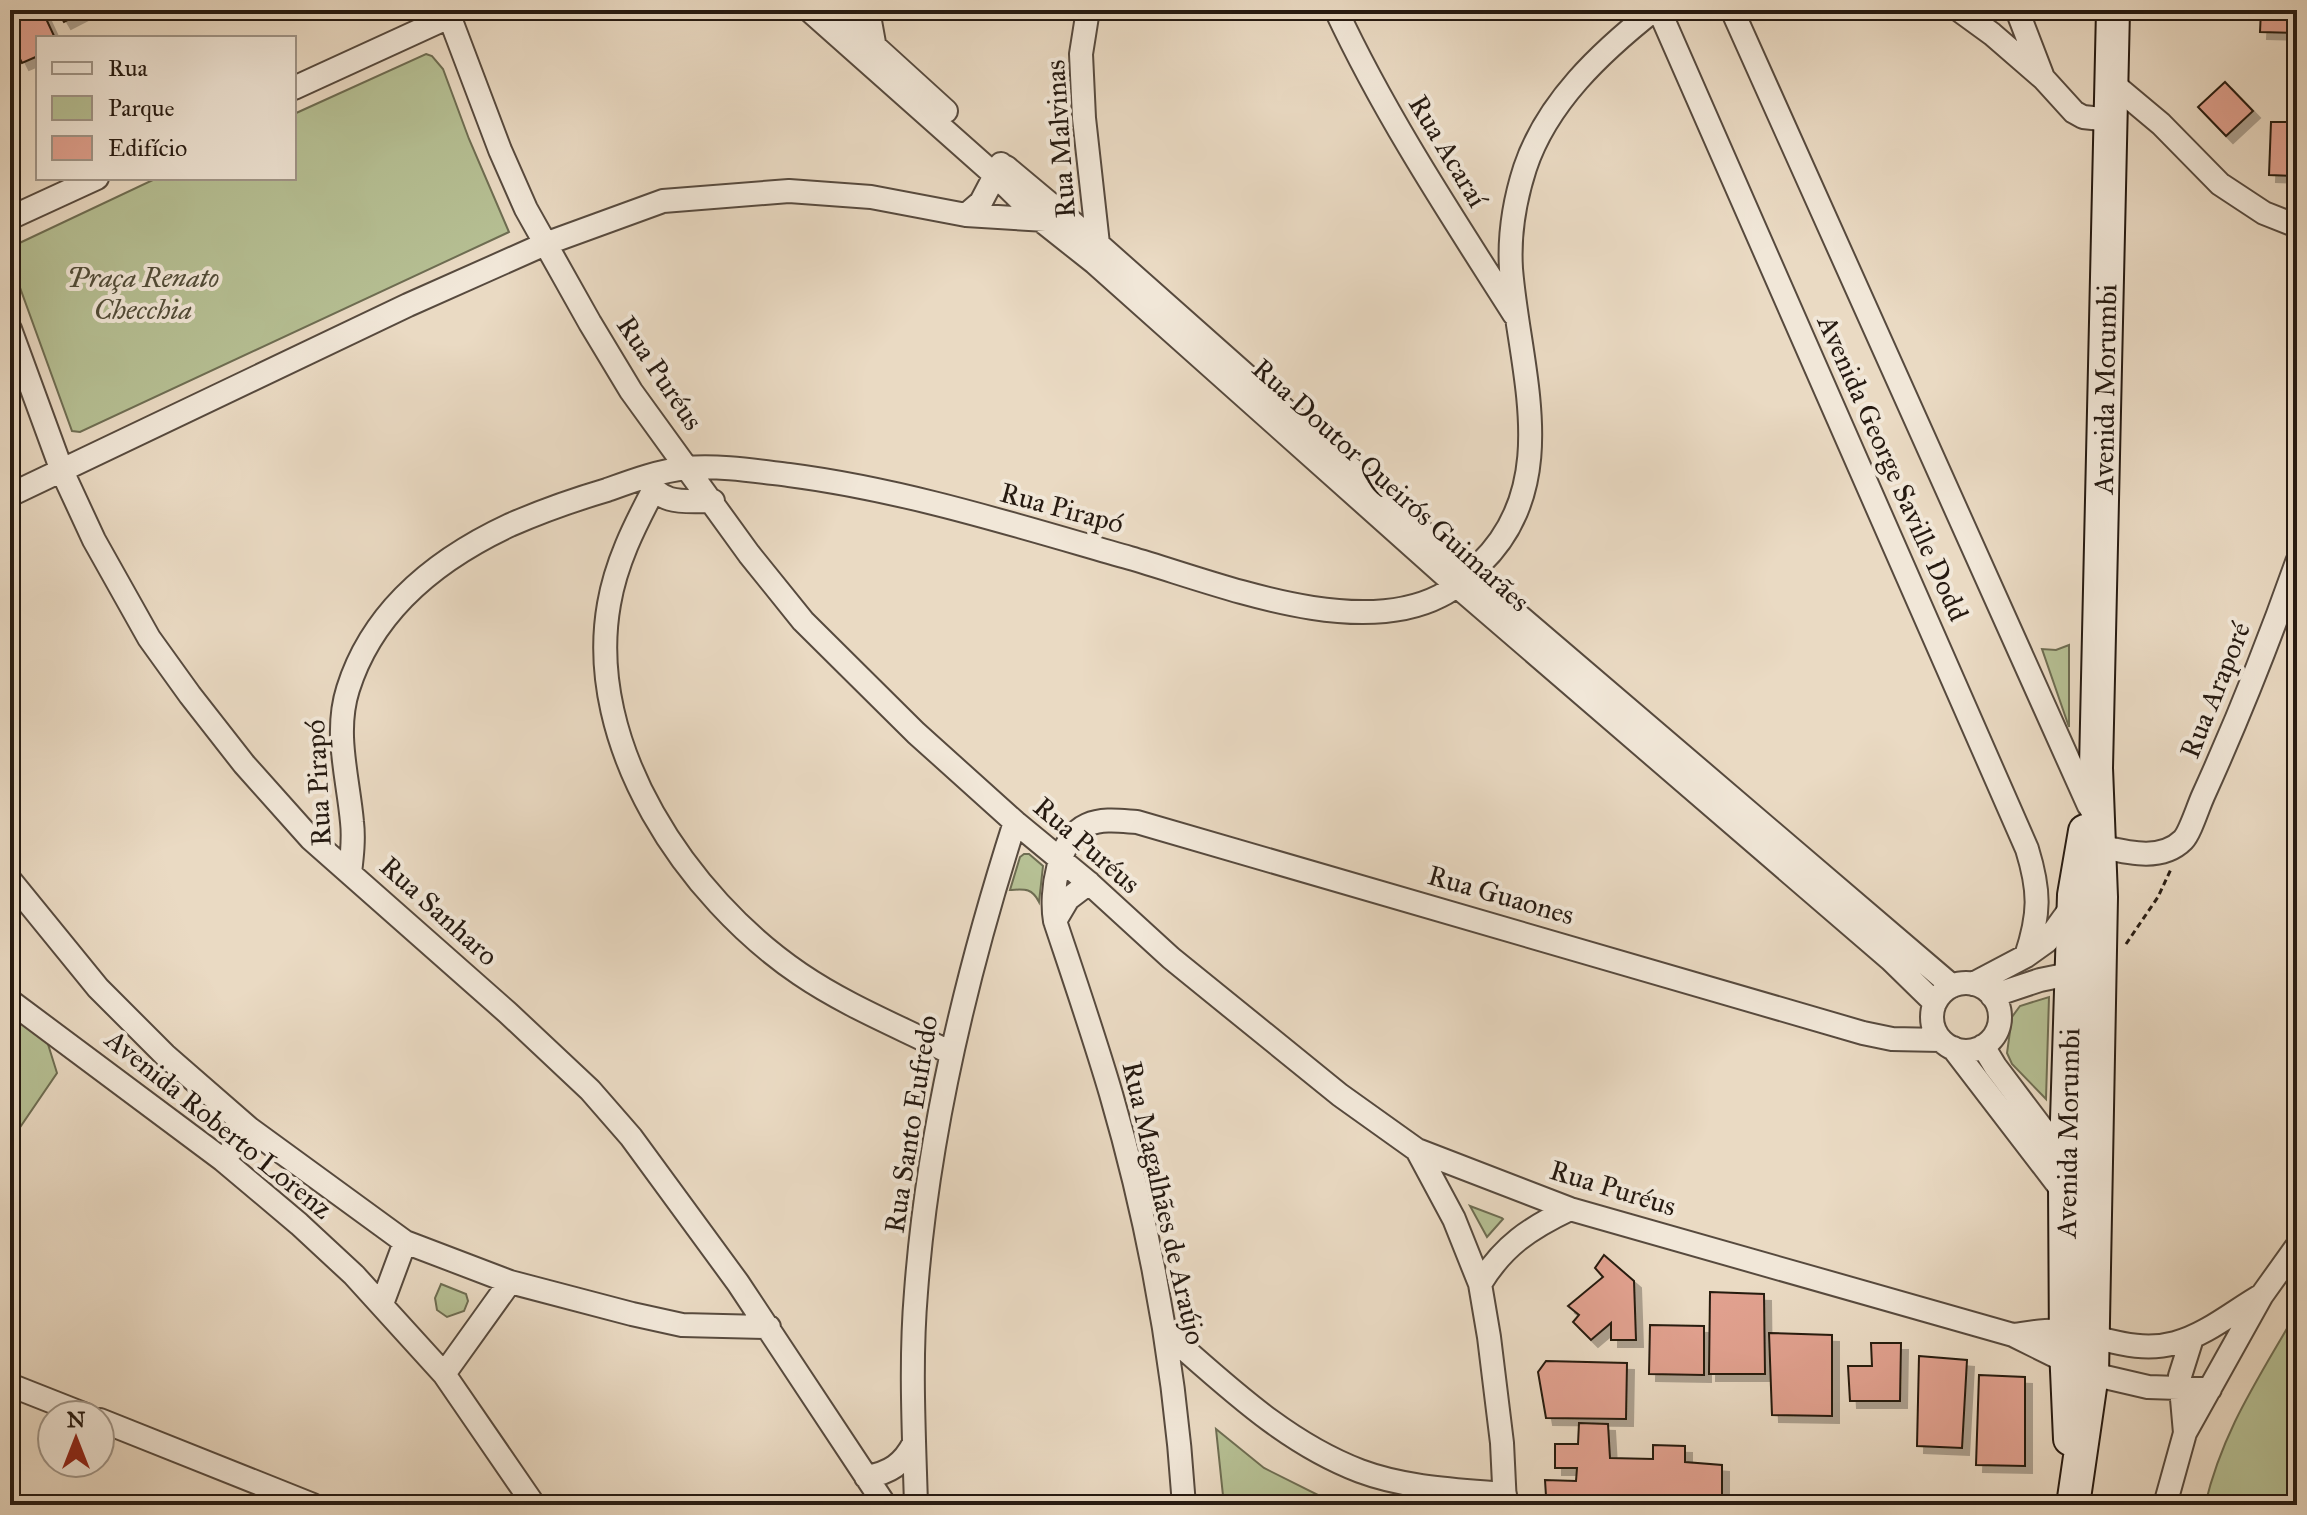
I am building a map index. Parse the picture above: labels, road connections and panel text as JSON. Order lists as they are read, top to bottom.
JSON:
{
  "streets": {
    "main road": ["Avenida Morumbi"],
    "street": [
      "Rua Malvinas",
      "Rua Acaraí",
      "Rua Puréus",
      "Avenida George Saville Dodd",
      "Rua Doutor Queirós Guimarães",
      "Rua Pirapó",
      "Rua Araporé",
      "Rua Guaones",
      "Rua Sanharo",
      "Avenida Roberto Lorenz",
      "Rua Santo Eufredo",
      "Rua Magalhães de Araújo"
    ]
  },
  "crossings": [
    ["Rua Malvinas", "Rua Doutor Queirós Guimarães"],
    ["Rua Puréus", "Avenida Morumbi"],
    ["Rua Puréus", "Rua Pirapó"],
    ["Rua Puréus", "Rua Guaones"],
    ["Rua Puréus", "Rua Santo Eufredo"],
    ["Rua Puréus", "Rua Magalhães de Araújo"],
    ["Avenida Morumbi", "Avenida George Saville Dodd"],
    ["Rua Doutor Queirós Guimarães", "Rua Pirapó"],
    ["Rua Doutor Queirós Guimarães", "Rua Guaones"],
    ["Rua Pirapó", "Rua Sanharo"],
    ["Rua Guaones", "Rua Magalhães de Araújo"],
    ["Rua Sanharo", "Avenida Roberto Lorenz"]
  ],
  "parks": ["Praça Renato Checchia"],
  "legend": ["Rua", "Parque", "Edifício"],
  "north": "top"
}
